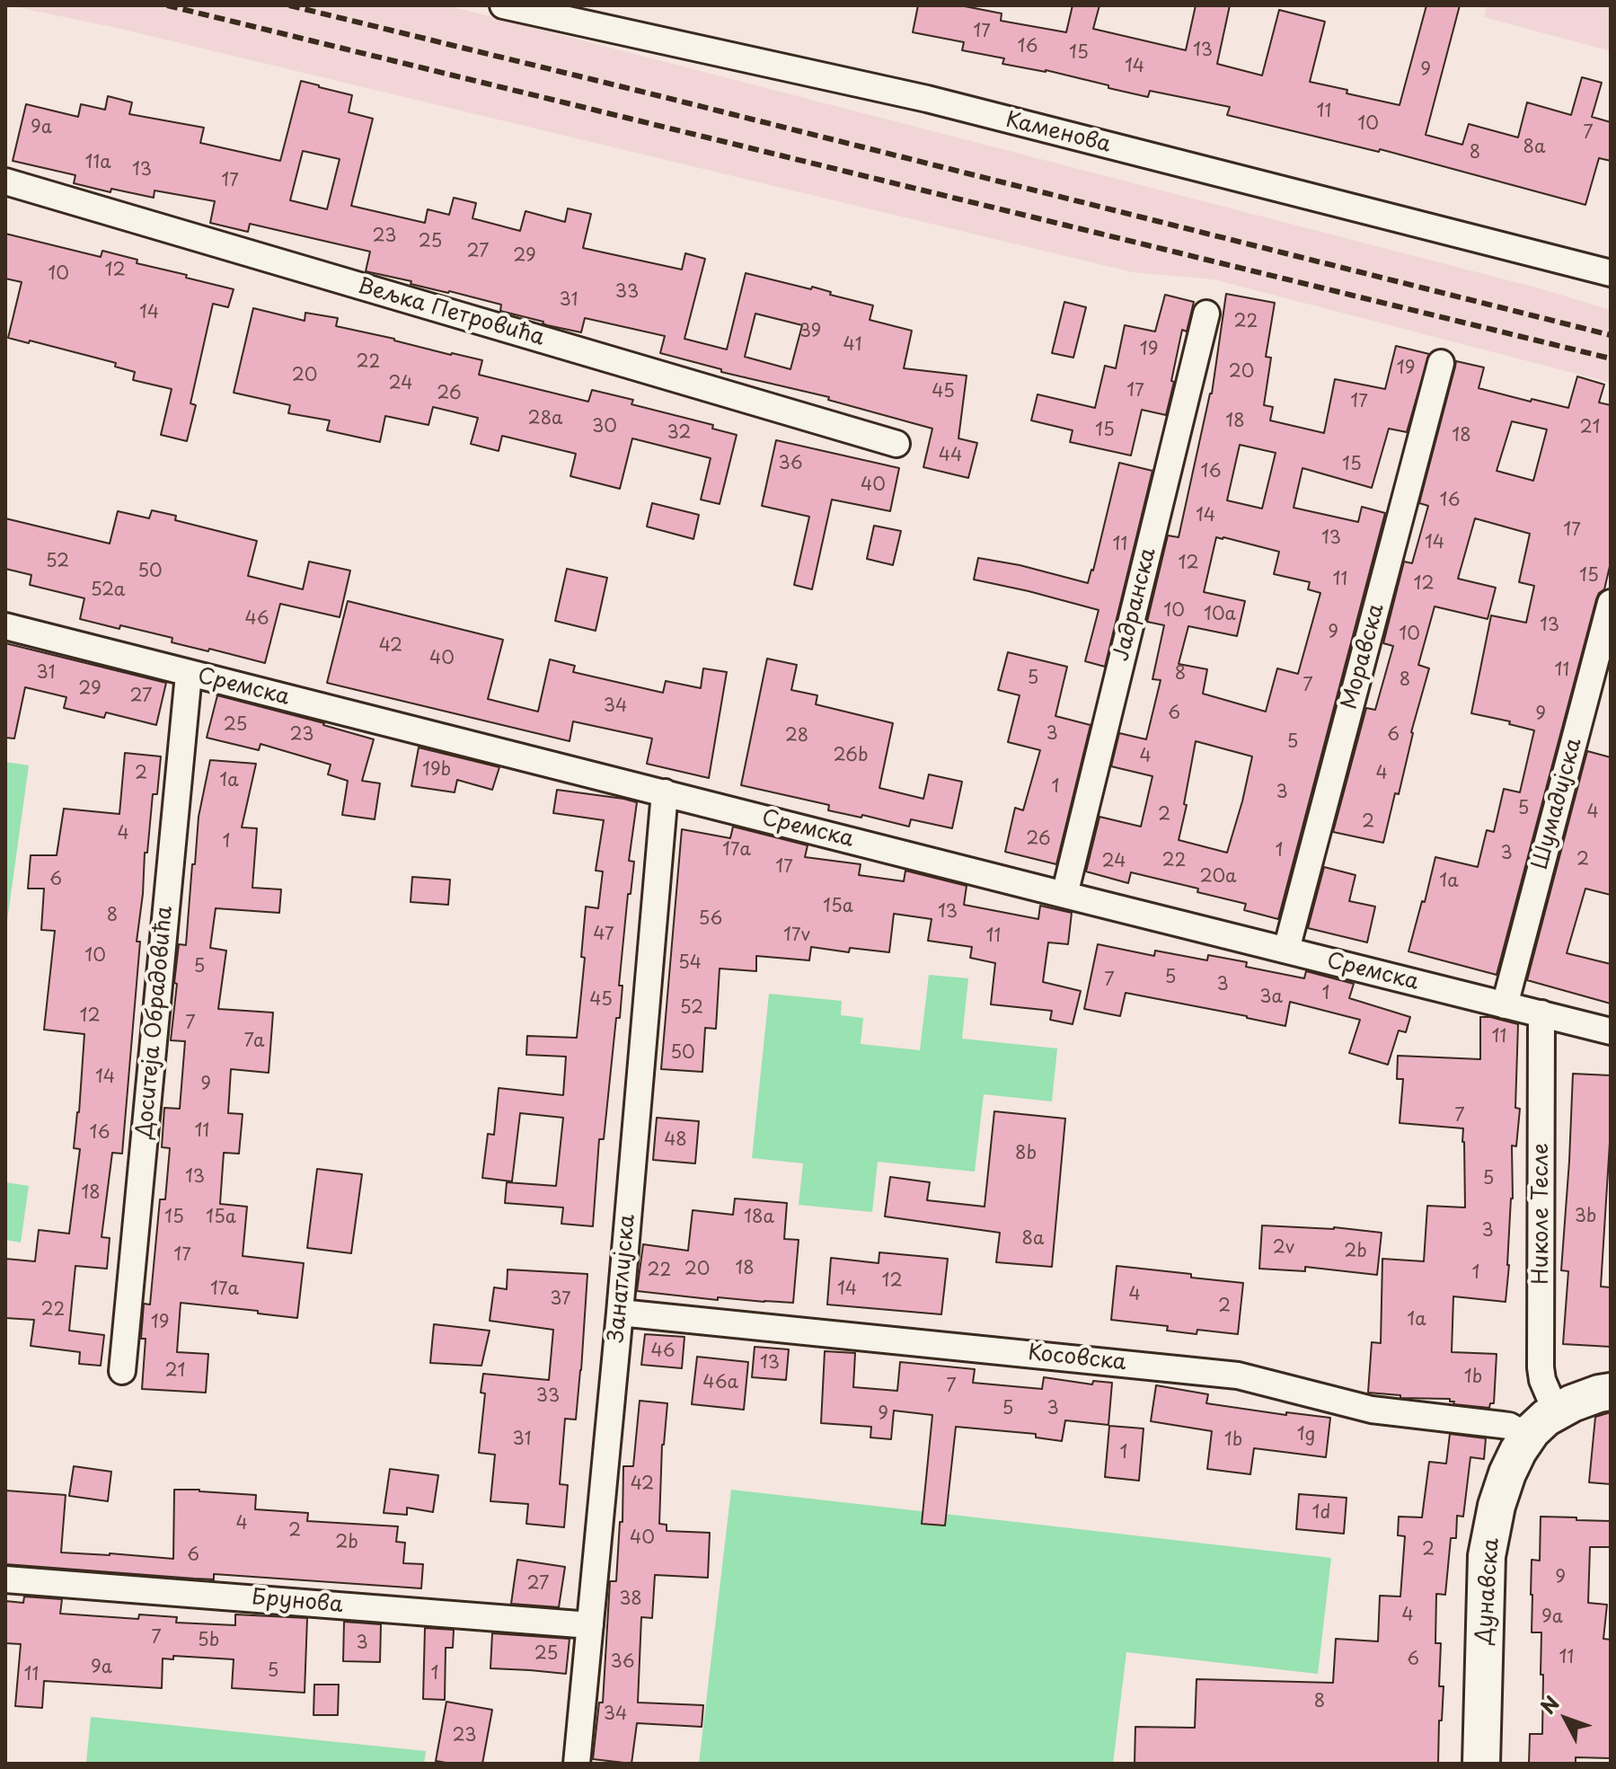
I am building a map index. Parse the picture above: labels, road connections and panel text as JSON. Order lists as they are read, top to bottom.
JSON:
{
  "streets": {
    "main road": ["Дунавска"],
    "street": [
      "Каменова",
      "Вељка Петровића",
      "Јадранска",
      "Моравска",
      "Сремска",
      "Шумадијска",
      "Доситеја Обрадовића",
      "Николе Тесле",
      "Занатлијска",
      "Косовска",
      "Брунова"
    ]
  },
  "crossings": [
    ["Јадранска", "Сремска"],
    ["Моравска", "Сремска"],
    ["Сремска", "Шумадијска"],
    ["Сремска", "Доситеја Обрадовића"],
    ["Сремска", "Николе Тесле"],
    ["Сремска", "Занатлијска"],
    ["Николе Тесле", "Дунавска"],
    ["Занатлијска", "Косовска"],
    ["Занатлијска", "Брунова"],
    ["Косовска", "Дунавска"]
  ],
  "house_numbers": [
    "17",
    "16",
    "13",
    "15",
    "14",
    "9",
    "11",
    "10",
    "9a",
    "7",
    "8a",
    "8",
    "11a",
    "13",
    "17",
    "23",
    "25",
    "27",
    "29",
    "12",
    "10",
    "33",
    "31",
    "14",
    "22",
    "39",
    "41",
    "19",
    "22",
    "19",
    "20",
    "20",
    "24",
    "17",
    "45",
    "26",
    "17",
    "28a",
    "18",
    "30",
    "21",
    "15",
    "32",
    "18",
    "44",
    "36",
    "15",
    "16",
    "40",
    "16",
    "14",
    "17",
    "13",
    "14",
    "11",
    "52",
    "12",
    "50",
    "15",
    "11",
    "12",
    "52a",
    "10",
    "10a",
    "46",
    "13",
    "9",
    "10",
    "42",
    "40",
    "11",
    "31",
    "8",
    "5",
    "8",
    "7",
    "29",
    "27",
    "34",
    "6",
    "9",
    "25",
    "3",
    "23",
    "6",
    "28",
    "5",
    "26b",
    "4",
    "19b",
    "2",
    "4",
    "1a",
    "1",
    "3",
    "5",
    "4",
    "2",
    "2",
    "4",
    "26",
    "1",
    "17a",
    "1",
    "3",
    "2",
    "22",
    "24",
    "17",
    "20a",
    "6",
    "1a",
    "15a",
    "13",
    "8",
    "56",
    "47",
    "17v",
    "11",
    "10",
    "54",
    "5",
    "5",
    "7",
    "3",
    "1",
    "3a",
    "45",
    "52",
    "12",
    "7",
    "11",
    "7a",
    "50",
    "14",
    "9",
    "7",
    "11",
    "16",
    "48",
    "8b",
    "13",
    "5",
    "18",
    "3b",
    "15",
    "15a",
    "18a",
    "3",
    "8a",
    "2v",
    "2b",
    "17",
    "18",
    "20",
    "22",
    "1",
    "12",
    "17a",
    "14",
    "4",
    "37",
    "2",
    "22",
    "1a",
    "19",
    "46",
    "13",
    "21",
    "1b",
    "46a",
    "7",
    "33",
    "5",
    "3",
    "9",
    "1g",
    "31",
    "1b",
    "1",
    "42",
    "1d",
    "4",
    "2",
    "40",
    "2b",
    "2",
    "6",
    "9",
    "27",
    "38",
    "4",
    "9a",
    "7",
    "5b",
    "3",
    "25",
    "11",
    "6",
    "36",
    "9a",
    "5",
    "1",
    "11",
    "8",
    "34",
    "23"
  ],
  "north": "top left"
}
